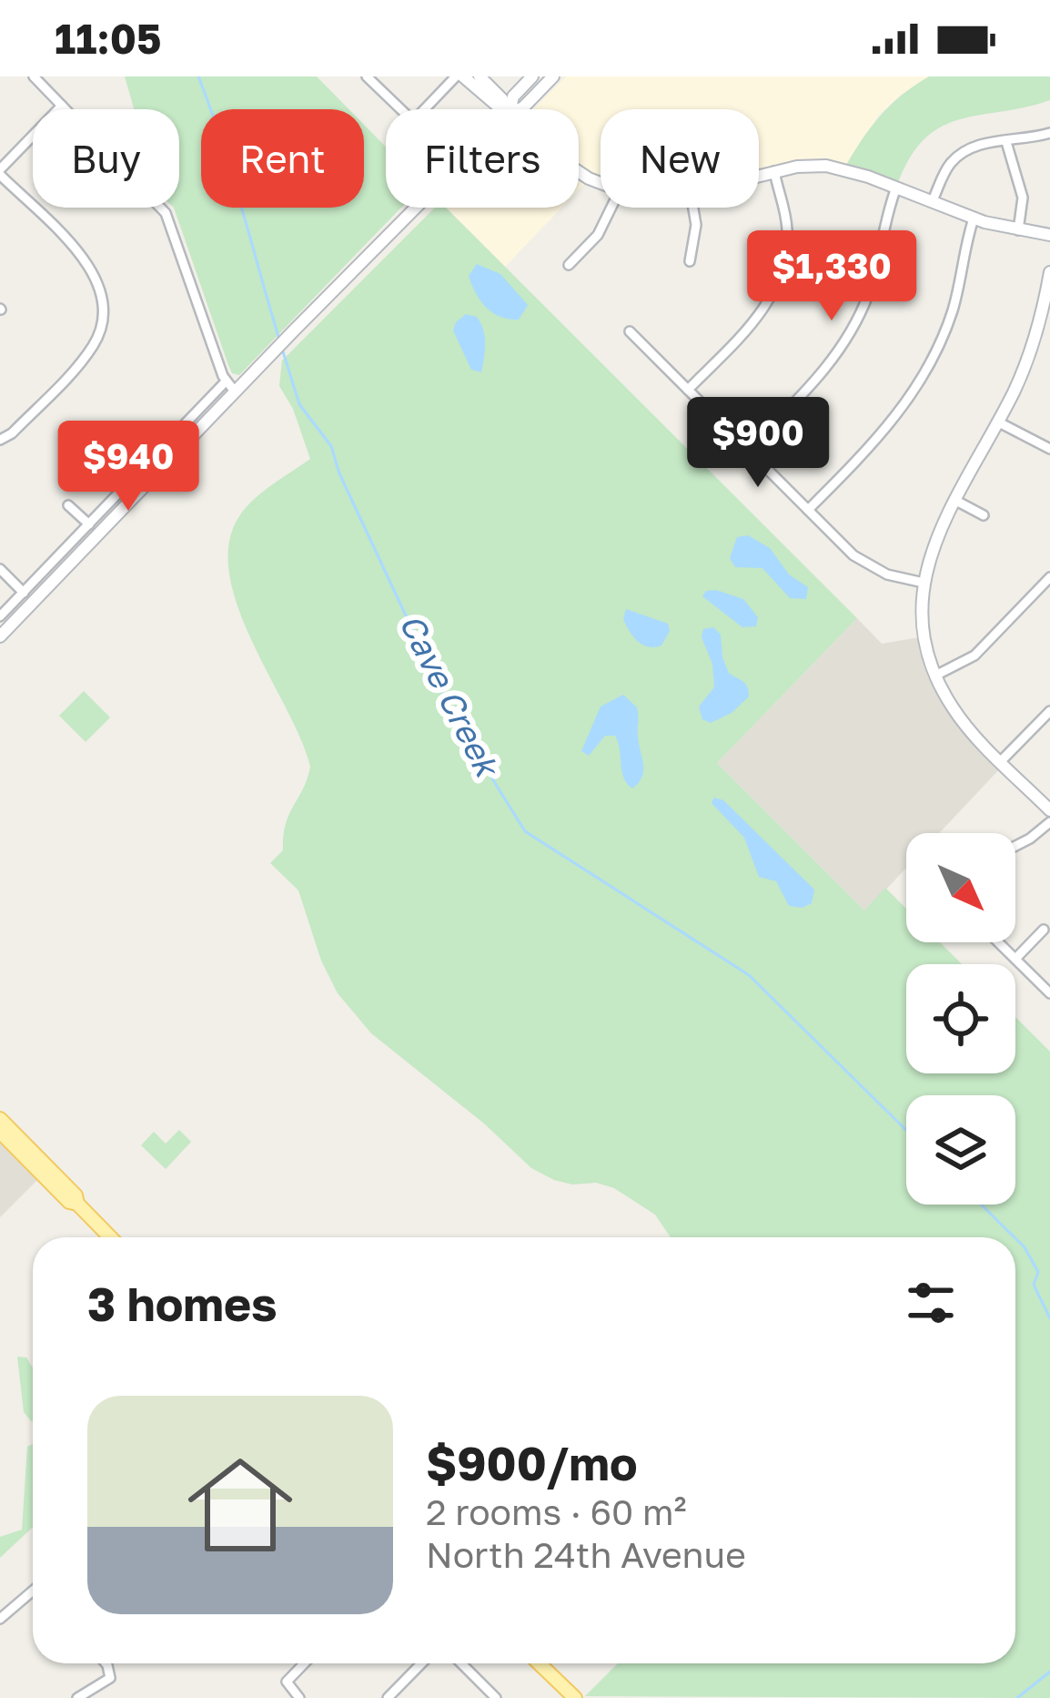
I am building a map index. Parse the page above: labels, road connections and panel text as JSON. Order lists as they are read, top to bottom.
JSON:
{
  "water": ["Cave Creek"],
  "north": "bottom right",
  "page": {
    "status": "11:05",
    "chip": [
      "Buy",
      "Rent",
      "Filters",
      "New"
    ],
    "price": ["$1,330", "$900", "$940"],
    "heading": "3 homes",
    "list": [
      {
        "name": "$900/mo",
        "note": "2 rooms · 60 m² · North 24th Avenue"
      }
    ]
  }
}
